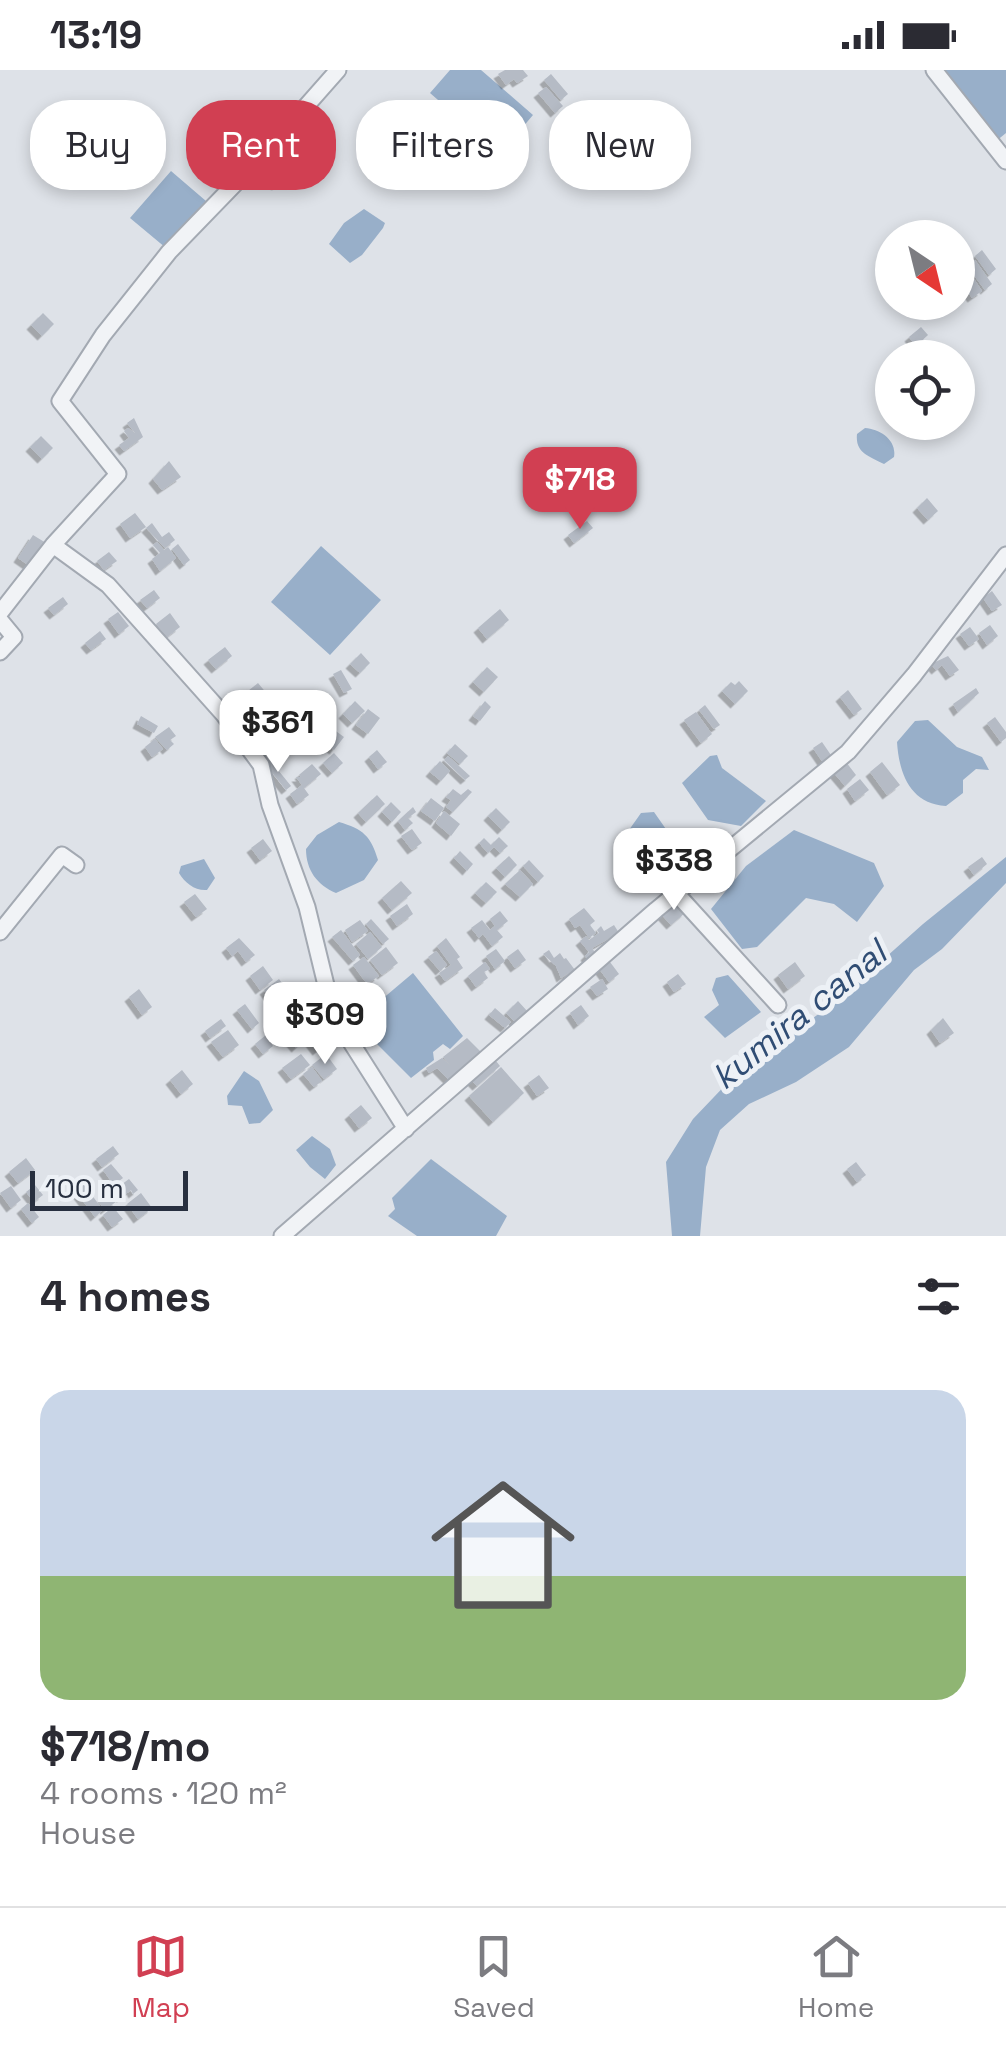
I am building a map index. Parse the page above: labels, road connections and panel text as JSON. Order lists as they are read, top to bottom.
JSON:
{
  "water": ["kumira canal"],
  "scale_bar": "100 m",
  "north": "bottom right",
  "page": {
    "status": "13:19",
    "chip": [
      "Buy",
      "Rent",
      "Filters",
      "New"
    ],
    "price": [
      "$718",
      "$361",
      "$338",
      "$309"
    ],
    "scale": "100 m",
    "heading": "4 homes",
    "list": [
      {
        "name": "$718/mo",
        "note": "4 rooms · 120 m² · House"
      }
    ],
    "tabs": ["Map", "Saved", "Home"]
  }
}
